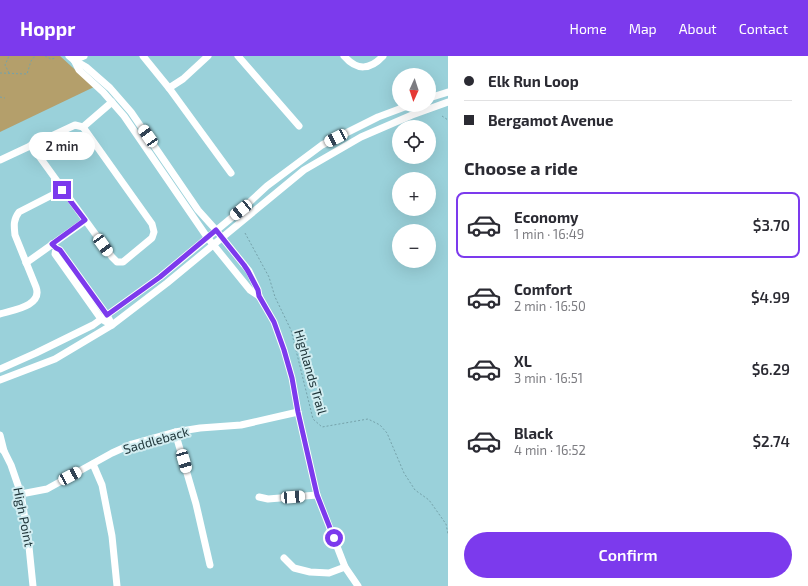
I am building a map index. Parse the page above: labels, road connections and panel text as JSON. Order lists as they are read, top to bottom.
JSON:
{
  "streets": {
    "street": ["Saddleback", "High Point"],
    "path": ["Highlands Trail"]
  },
  "crossings": [
    ["Saddleback", "High Point"]
  ],
  "north": "bottom",
  "page": {
    "header": "Hoppr",
    "nav": [
      "Home",
      "Map",
      "About",
      "Contact"
    ],
    "banner": ["Elk Run Loop", "Bergamot Avenue"],
    "map_buttons": ["+", "−"],
    "bubble": "2 min",
    "heading": "Choose a ride",
    "list": [
      {
        "name": "Economy",
        "note": "1 min · 16:49",
        "value": "$3.70"
      },
      {
        "name": "Comfort",
        "note": "2 min · 16:50",
        "value": "$4.99"
      },
      {
        "name": "XL",
        "note": "3 min · 16:51",
        "value": "$6.29"
      },
      {
        "name": "Black",
        "note": "4 min · 16:52",
        "value": "$2.74"
      }
    ],
    "buttons": "Confirm"
  }
}
